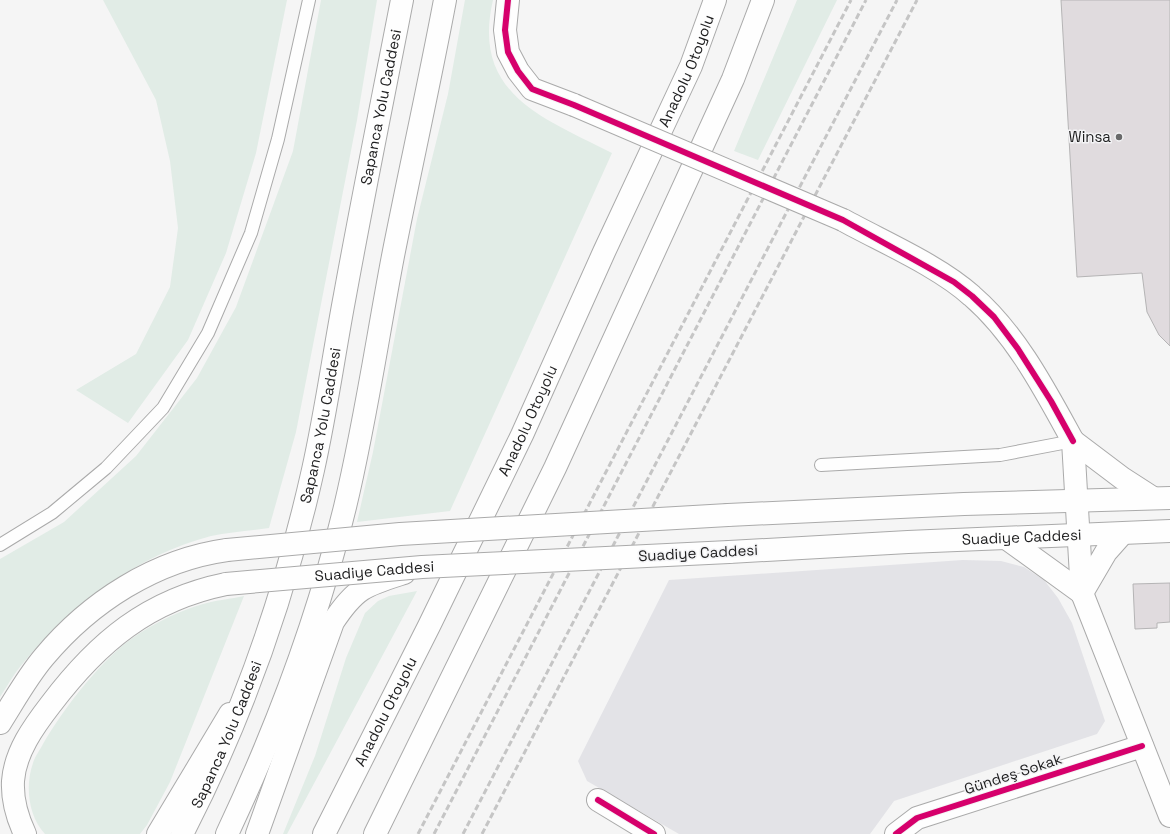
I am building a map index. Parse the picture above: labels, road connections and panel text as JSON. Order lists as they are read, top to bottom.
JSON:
{
  "streets": {
    "main road": [
      "Anadolu Otoyolu",
      "Sapanca Yolu Caddesi",
      "Suadiye Caddesi",
      "Gündeş Sokak"
    ]
  },
  "places": ["Winsa"]
}
